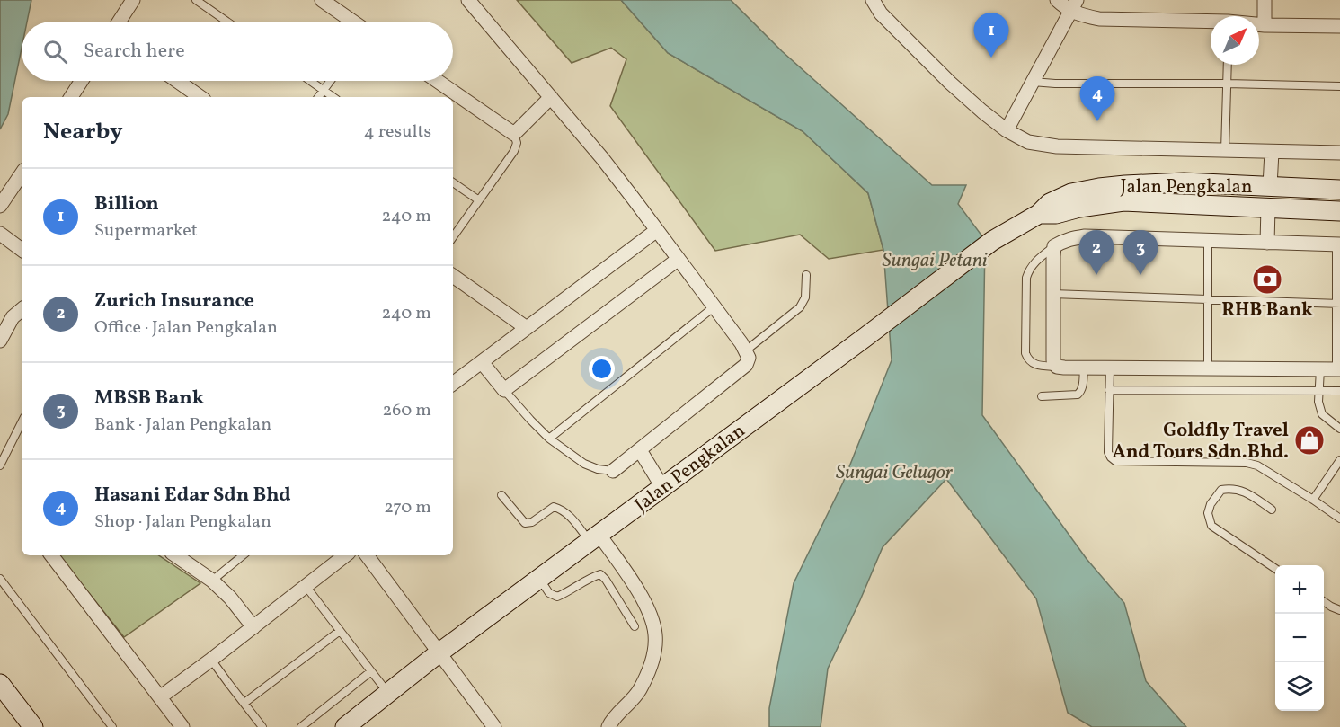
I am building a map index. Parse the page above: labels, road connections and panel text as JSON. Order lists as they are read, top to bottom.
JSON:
{
  "streets": {
    "main road": ["Jalan Pengkalan"]
  },
  "water": ["Sungai Petani", "Sungai Gelugor"],
  "places": {
    "bank": ["RHB Bank"],
    "shop": ["Goldfly Travel And Tours Sdn.Bhd."]
  },
  "north": "top right",
  "page": {
    "pins": [
      "1",
      "4",
      "2",
      "3"
    ],
    "search": "Search here",
    "heading": ["Nearby", "4 results"],
    "list": [
      {
        "mark": "1",
        "name": "Billion",
        "note": "Supermarket",
        "value": "240 m"
      },
      {
        "mark": "2",
        "name": "Zurich Insurance",
        "note": "Office · Jalan Pengkalan",
        "value": "240 m"
      },
      {
        "mark": "3",
        "name": "MBSB Bank",
        "note": "Bank · Jalan Pengkalan",
        "value": "260 m"
      },
      {
        "mark": "4",
        "name": "Hasani Edar Sdn Bhd",
        "note": "Shop · Jalan Pengkalan",
        "value": "270 m"
      }
    ],
    "map_buttons": ["+", "−"]
  }
}
